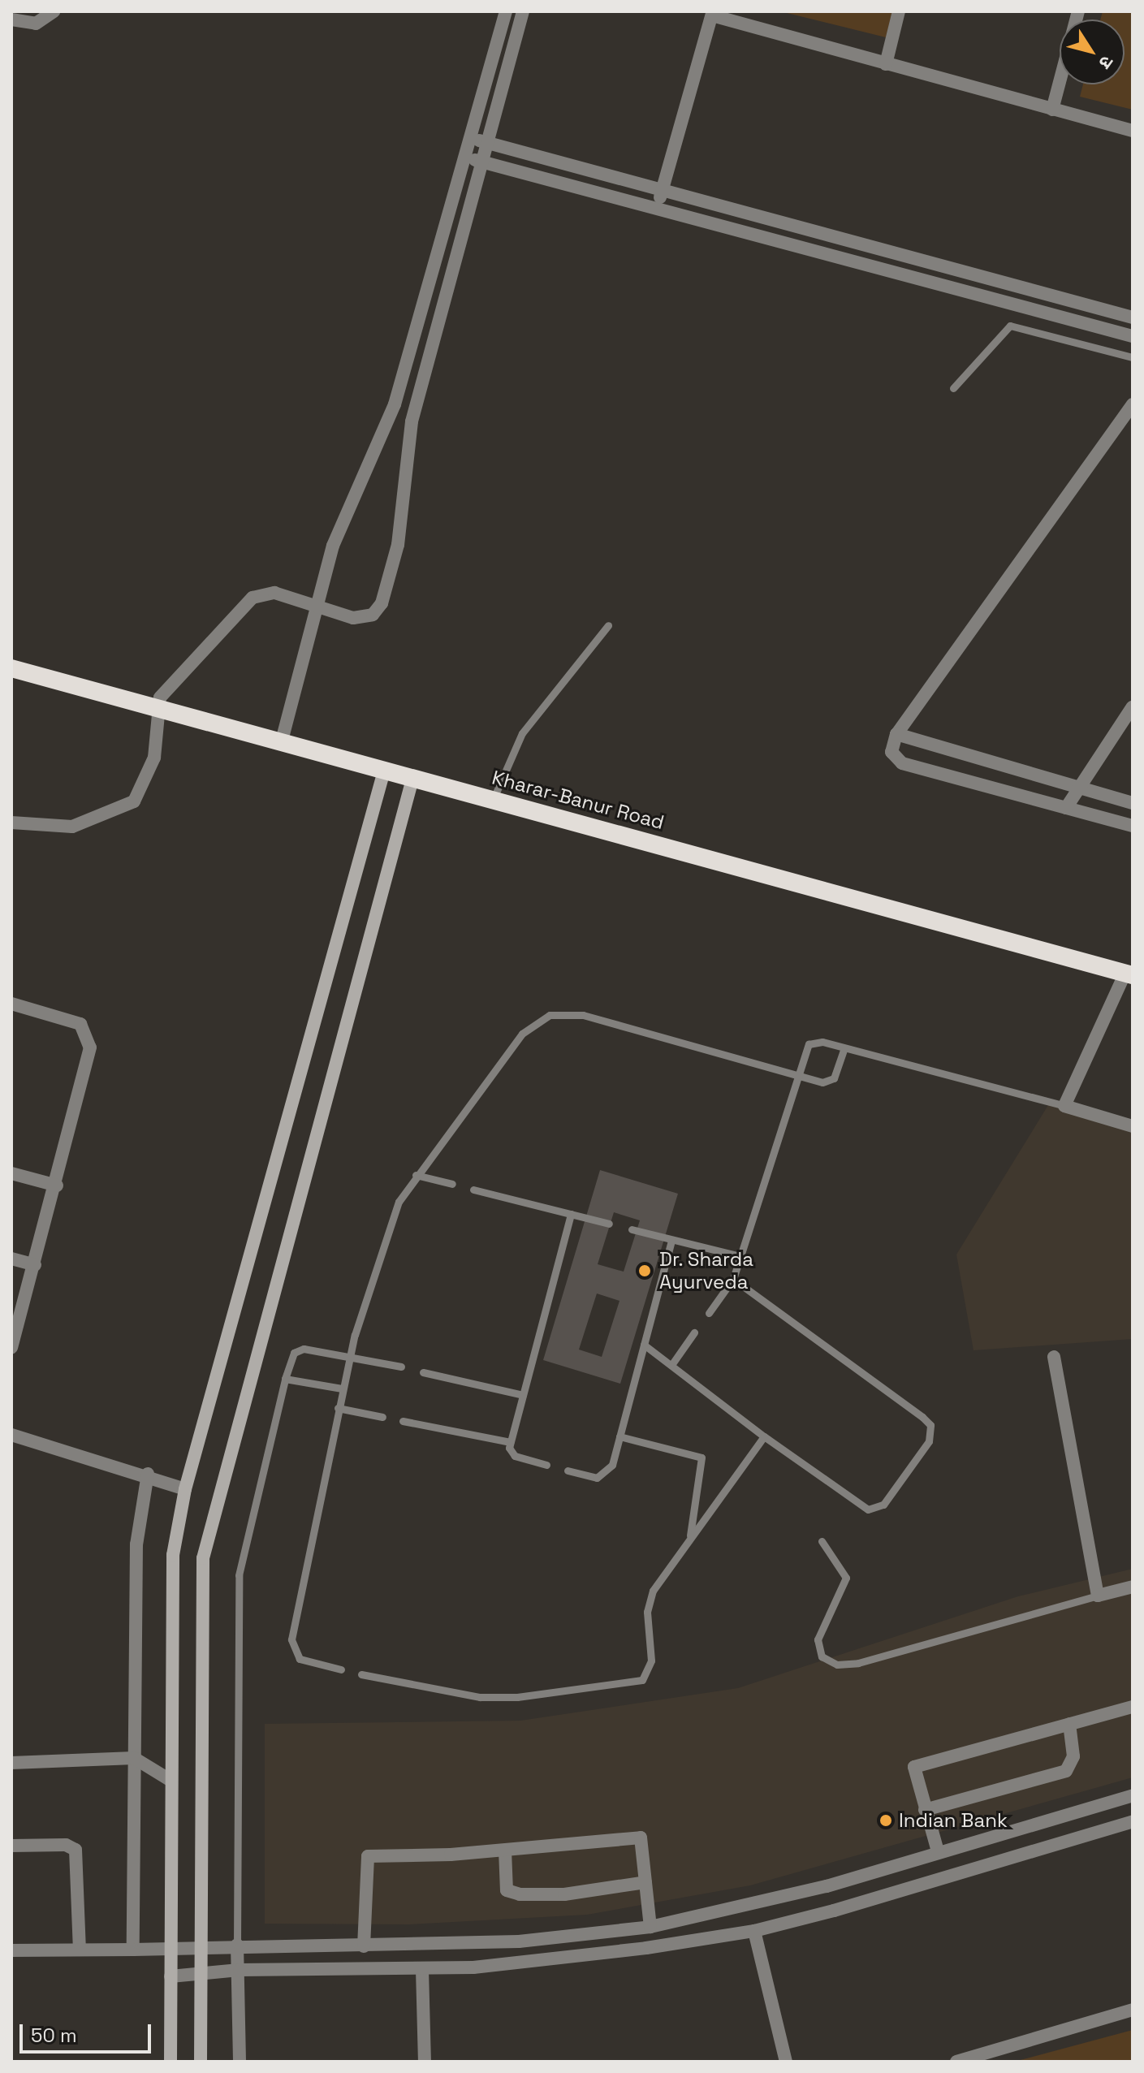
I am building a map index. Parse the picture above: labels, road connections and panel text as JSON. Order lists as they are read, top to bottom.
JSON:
{
  "streets": {
    "highway": ["Kharar-Banur Road"]
  },
  "places": ["Dr. Sharda Ayurveda", "Indian Bank"],
  "scale_bar": "50 m",
  "north": "bottom right"
}
